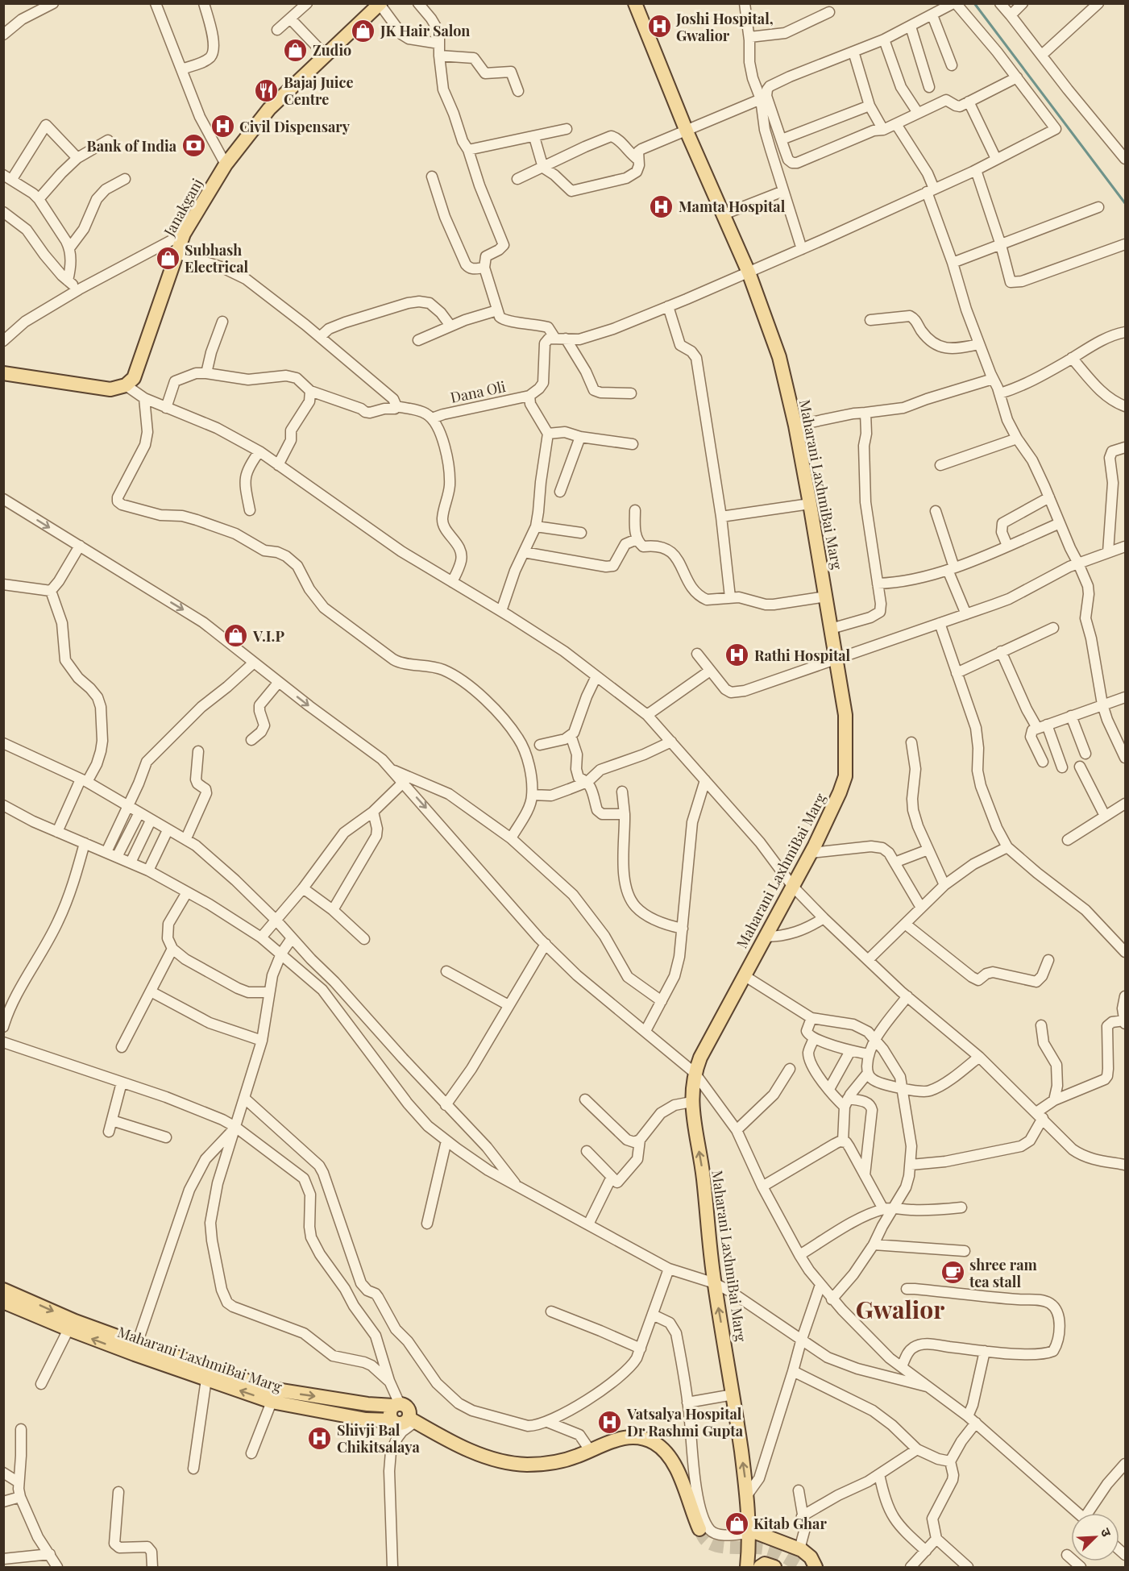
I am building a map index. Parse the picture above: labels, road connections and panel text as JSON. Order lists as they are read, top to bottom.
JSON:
{
  "streets": {
    "main road": ["Janakganj", "Maharani LaxhmiBai Marg"],
    "street": ["Dana Oli"]
  },
  "districts": ["Gwalior"],
  "places": {
    "hospital": [
      "Joshi Hospital, Gwalior",
      "Civil Dispensary",
      "Mamta Hospital",
      "Rathi Hospital",
      "Vatsalya Hospital Dr Rashmi Gupta",
      "Shivji Bal Chikitsalaya"
    ],
    "shop": [
      "JK Hair Salon",
      "Zudio",
      "Subhash Electrical",
      "V.I.P",
      "Kitab Ghar"
    ],
    "restaurant": ["Bajaj Juice Centre"],
    "bank": ["Bank of India"],
    "cafe": ["shree ram tea stall"]
  },
  "north": "top right"
}
